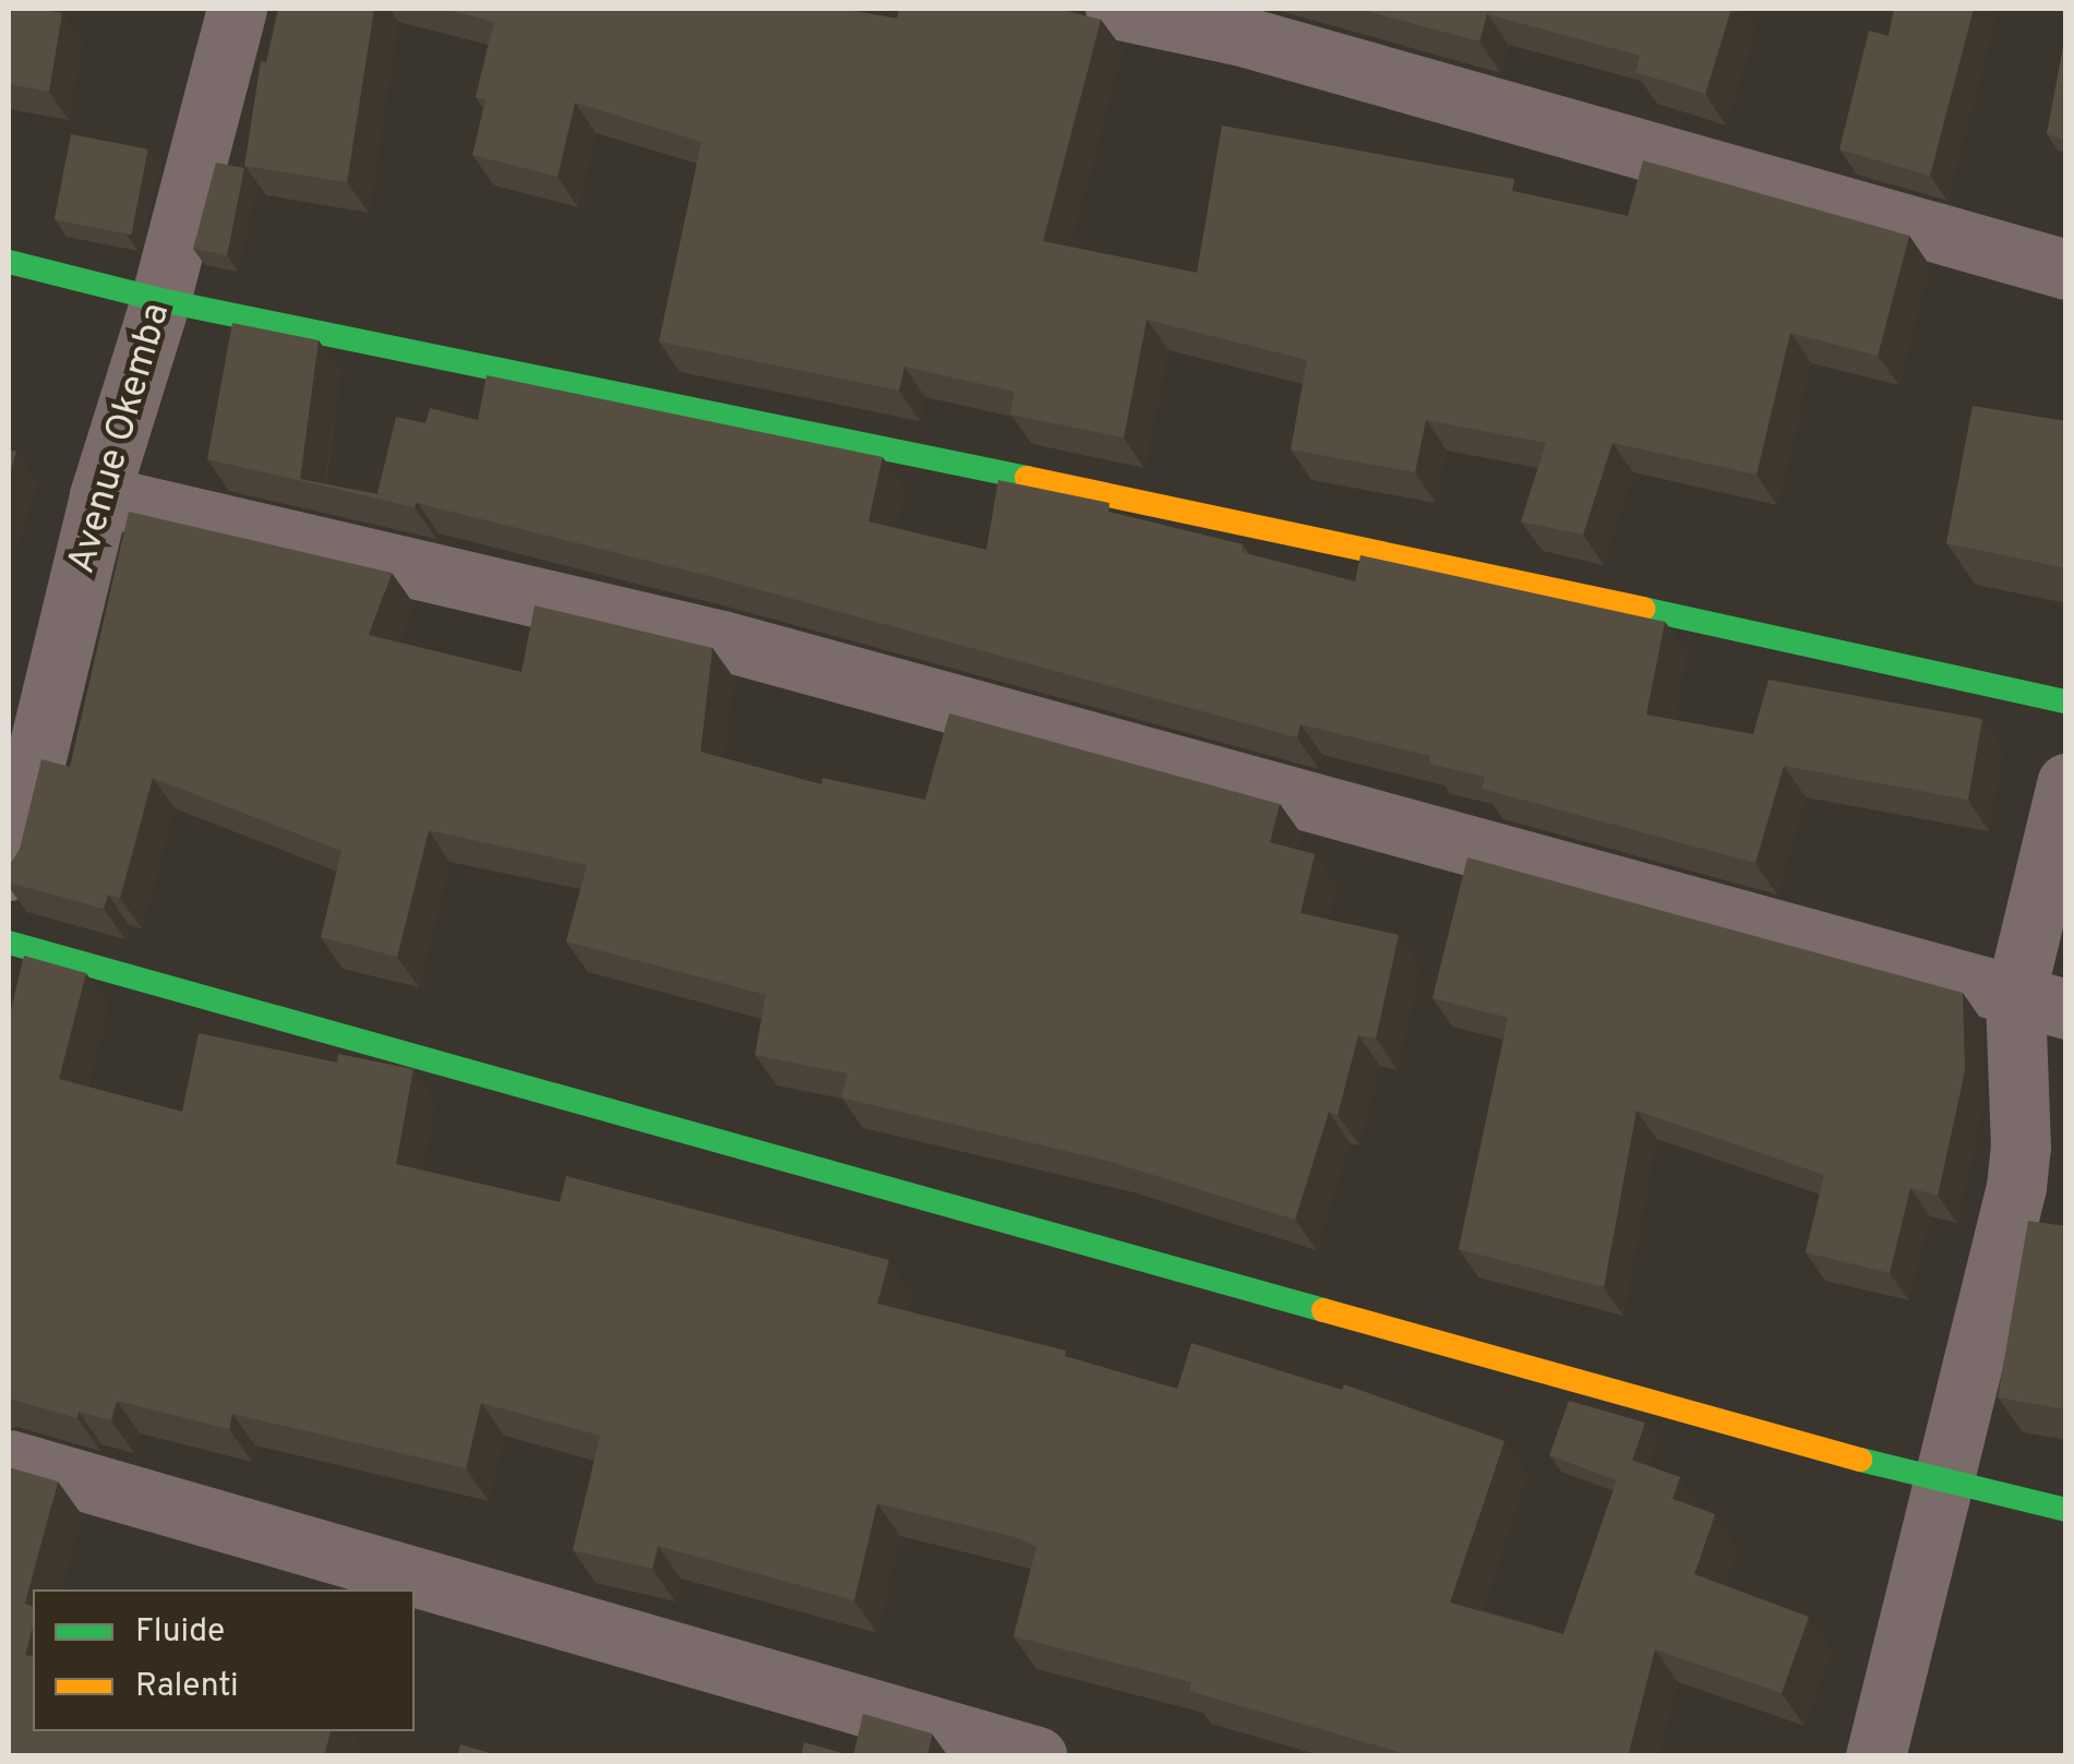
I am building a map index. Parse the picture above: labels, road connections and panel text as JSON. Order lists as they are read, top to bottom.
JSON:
{
  "streets": {
    "street": ["Avenue Okemba"]
  },
  "legend": ["Fluide", "Ralenti"]
}
